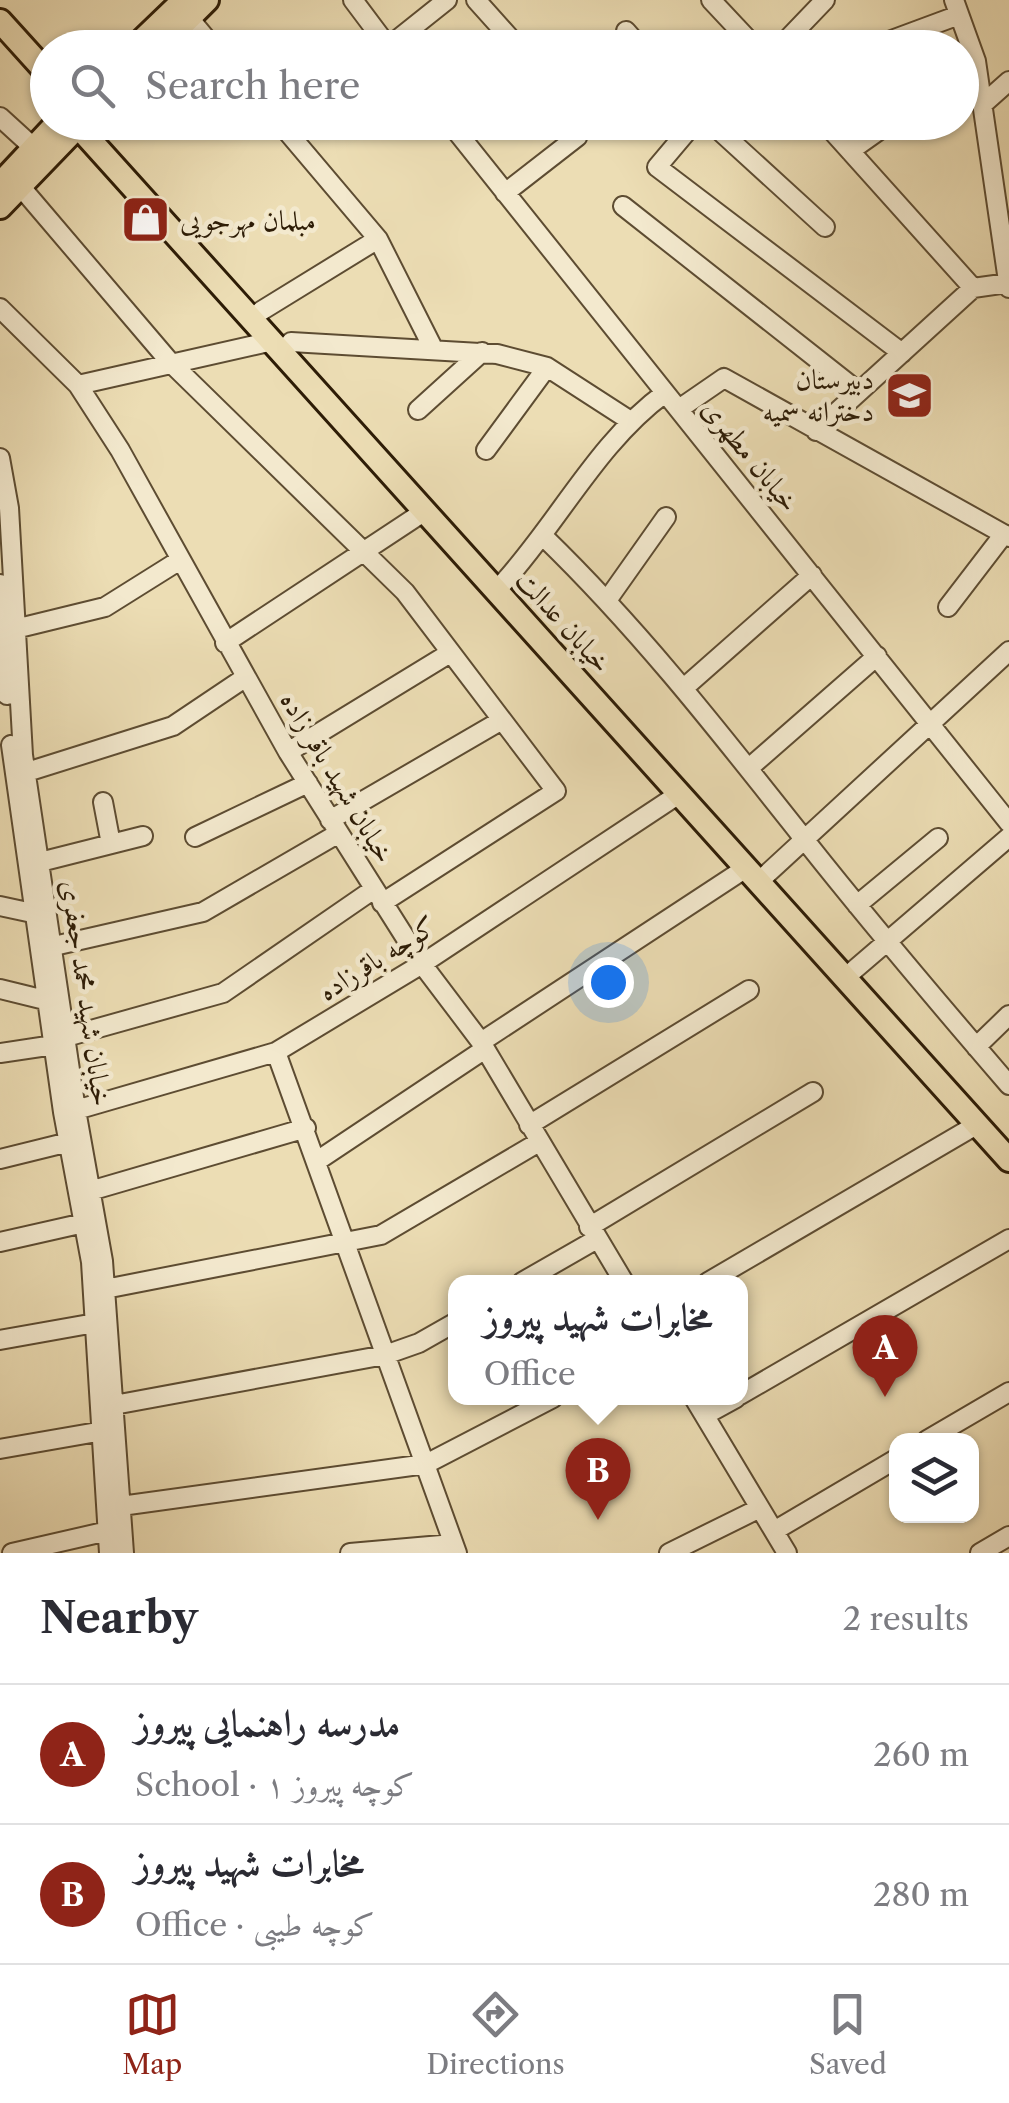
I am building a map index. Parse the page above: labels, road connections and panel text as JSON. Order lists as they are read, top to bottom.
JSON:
{
  "streets": {
    "main road": ["خیابان عدالت"],
    "street": [
      "خیابان مطهری",
      "خیابان شهید باقر زاده",
      "کوچه باقرزاده",
      "خیابان شهید محمد جعفری"
    ]
  },
  "crossings": [
    ["خیابان عدالت", "کوچه باقرزاده"],
    ["خیابان شهید باقر زاده", "کوچه باقرزاده"],
    ["کوچه باقرزاده", "خیابان شهید محمد جعفری"]
  ],
  "places": {
    "shop": ["مبلمان مهرجویی"],
    "school or university": ["دبیرستان دخترانه سمیه"]
  },
  "page": {
    "search": "Search here",
    "popup": ["مخابرات شهید پیروز", "Office"],
    "pins": ["A", "B"],
    "heading": ["Nearby", "2 results"],
    "list": [
      {
        "mark": "A",
        "name": "مدرسه راهنمایی پیروز",
        "note": "School · کوچه پیروز ۱",
        "value": "260 m"
      },
      {
        "mark": "B",
        "name": "مخابرات شهید پیروز",
        "note": "Office · کوچه طیبی",
        "value": "280 m"
      }
    ],
    "nav": ["Map", "Directions", "Saved"]
  }
}
